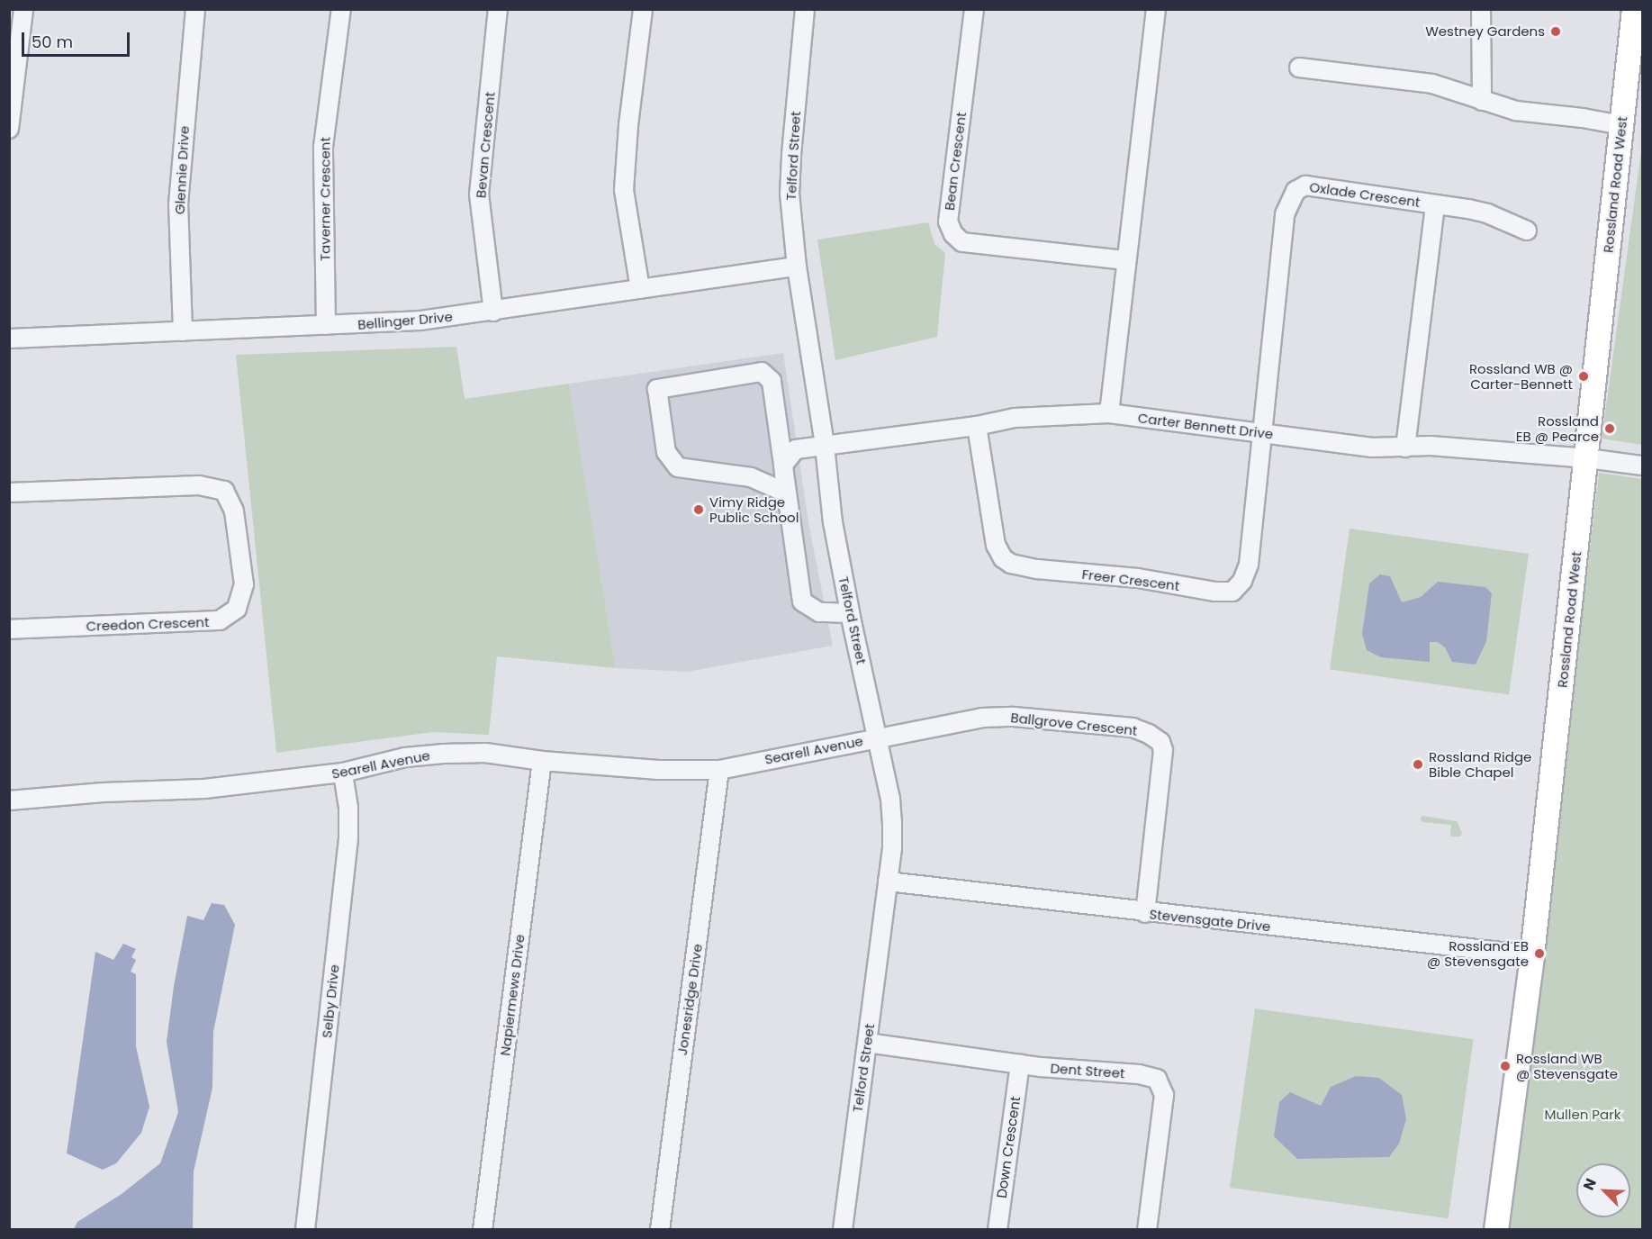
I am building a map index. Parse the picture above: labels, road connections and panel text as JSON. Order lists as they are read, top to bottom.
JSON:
{
  "streets": {
    "main road": ["Rossland Road West"],
    "street": [
      "Bevan Crescent",
      "Telford Street",
      "Bean Crescent",
      "Glennie Drive",
      "Oxlade Crescent",
      "Taverner Crescent",
      "Bellinger Drive",
      "Carter Bennett Drive",
      "Freer Crescent",
      "Creedon Crescent",
      "Ballgrove Crescent",
      "Searell Avenue",
      "Stevensgate Drive",
      "Napiermews Drive",
      "Jonesridge Drive",
      "Selby Drive",
      "Dent Street",
      "Down Crescent"
    ]
  },
  "crossings": [
    ["Bevan Crescent", "Bellinger Drive"],
    ["Telford Street", "Bellinger Drive"],
    ["Telford Street", "Carter Bennett Drive"],
    ["Telford Street", "Ballgrove Crescent"],
    ["Telford Street", "Searell Avenue"],
    ["Telford Street", "Stevensgate Drive"],
    ["Telford Street", "Dent Street"],
    ["Glennie Drive", "Bellinger Drive"],
    ["Rossland Road West", "Carter Bennett Drive"],
    ["Rossland Road West", "Stevensgate Drive"],
    ["Oxlade Crescent", "Carter Bennett Drive"],
    ["Oxlade Crescent", "Freer Crescent"],
    ["Taverner Crescent", "Bellinger Drive"],
    ["Carter Bennett Drive", "Freer Crescent"],
    ["Ballgrove Crescent", "Searell Avenue"],
    ["Ballgrove Crescent", "Stevensgate Drive"],
    ["Searell Avenue", "Napiermews Drive"],
    ["Searell Avenue", "Jonesridge Drive"],
    ["Searell Avenue", "Selby Drive"],
    ["Dent Street", "Down Crescent"]
  ],
  "parks": ["Mullen Park"],
  "places": [
    "Westney Gardens",
    "Rossland WB @ Carter-Bennett",
    "Rossland EB @ Pearce",
    "Vimy Ridge Public School",
    "Rossland Ridge Bible Chapel",
    "Rossland EB @ Stevensgate",
    "Rossland WB @ Stevensgate"
  ],
  "scale_bar": "50 m",
  "north": "top left"
}
